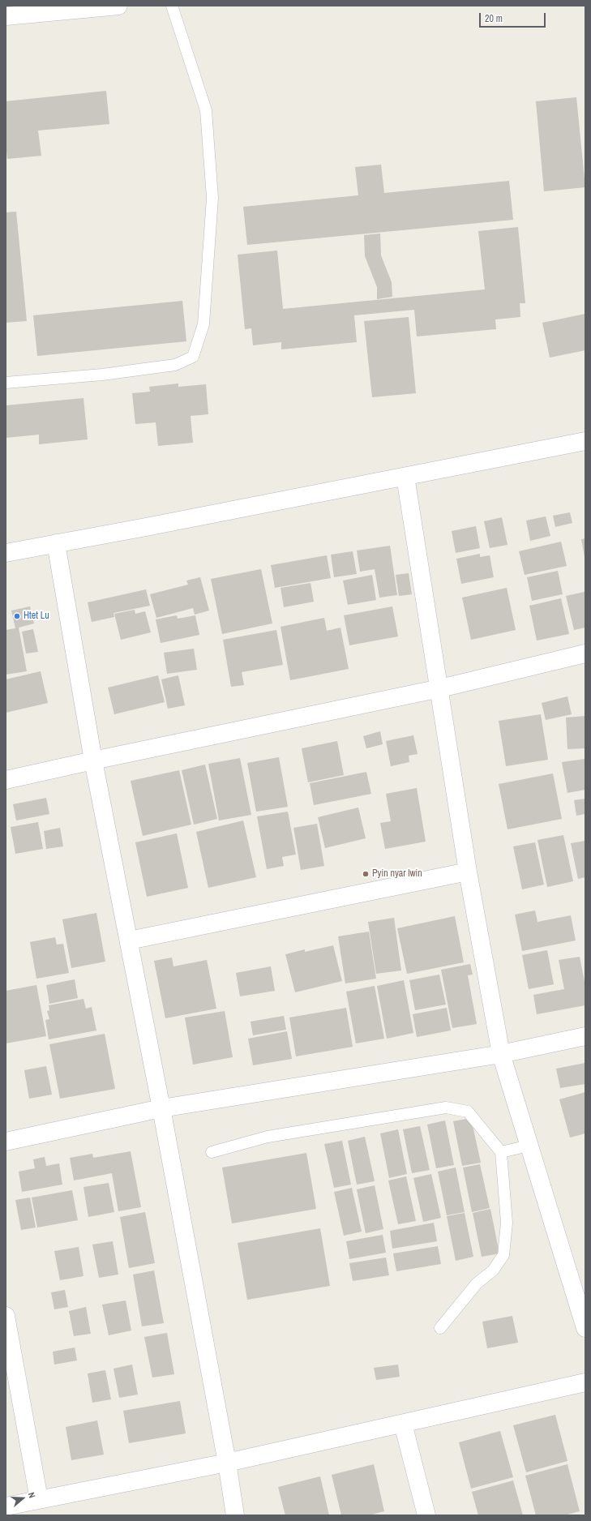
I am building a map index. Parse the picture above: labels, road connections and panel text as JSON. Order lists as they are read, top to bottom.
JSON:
{
  "places": ["Htet Lu", "Pyin nyar lwin"],
  "scale_bar": "20 m",
  "north": "right"
}
